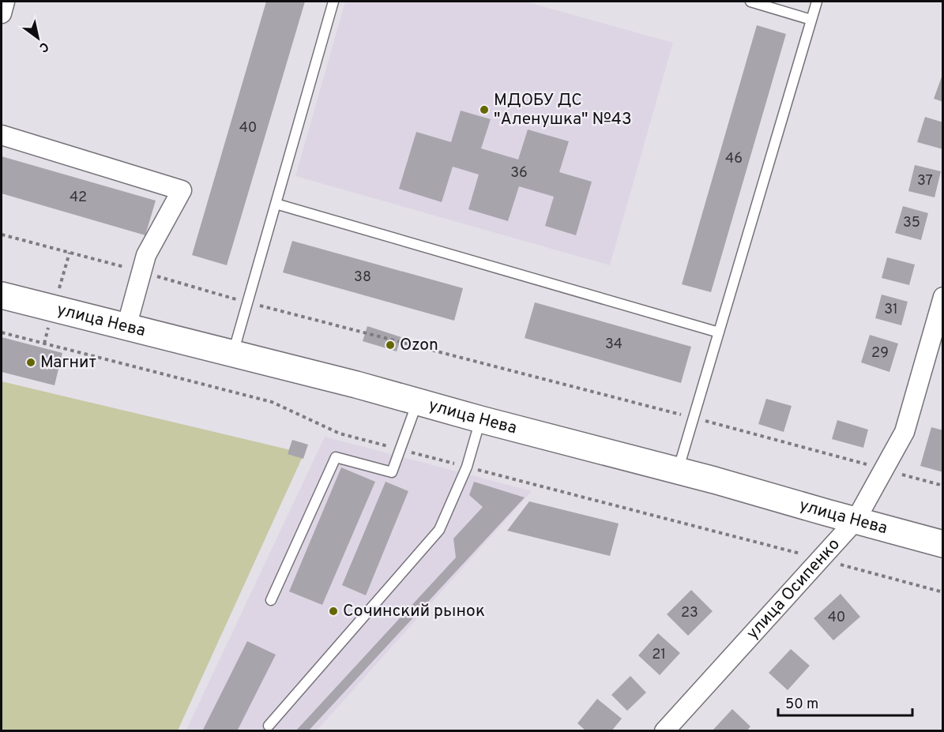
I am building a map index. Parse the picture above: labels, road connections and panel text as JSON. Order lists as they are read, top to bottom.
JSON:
{
  "streets": {
    "main road": ["улица Нева"],
    "street": ["улица Осипенко"]
  },
  "crossings": [
    ["улица Нева", "улица Осипенко"]
  ],
  "places": [
    "МДОБУ ДС \"Аленушка\" №43",
    "Ozon",
    "Магнит",
    "Сочинский рынок"
  ],
  "house_numbers": [
    "40",
    "46",
    "36",
    "37",
    "42",
    "35",
    "38",
    "31",
    "34",
    "29",
    "23",
    "40",
    "21"
  ],
  "scale_bar": "50 m",
  "north": "bottom right"
}
